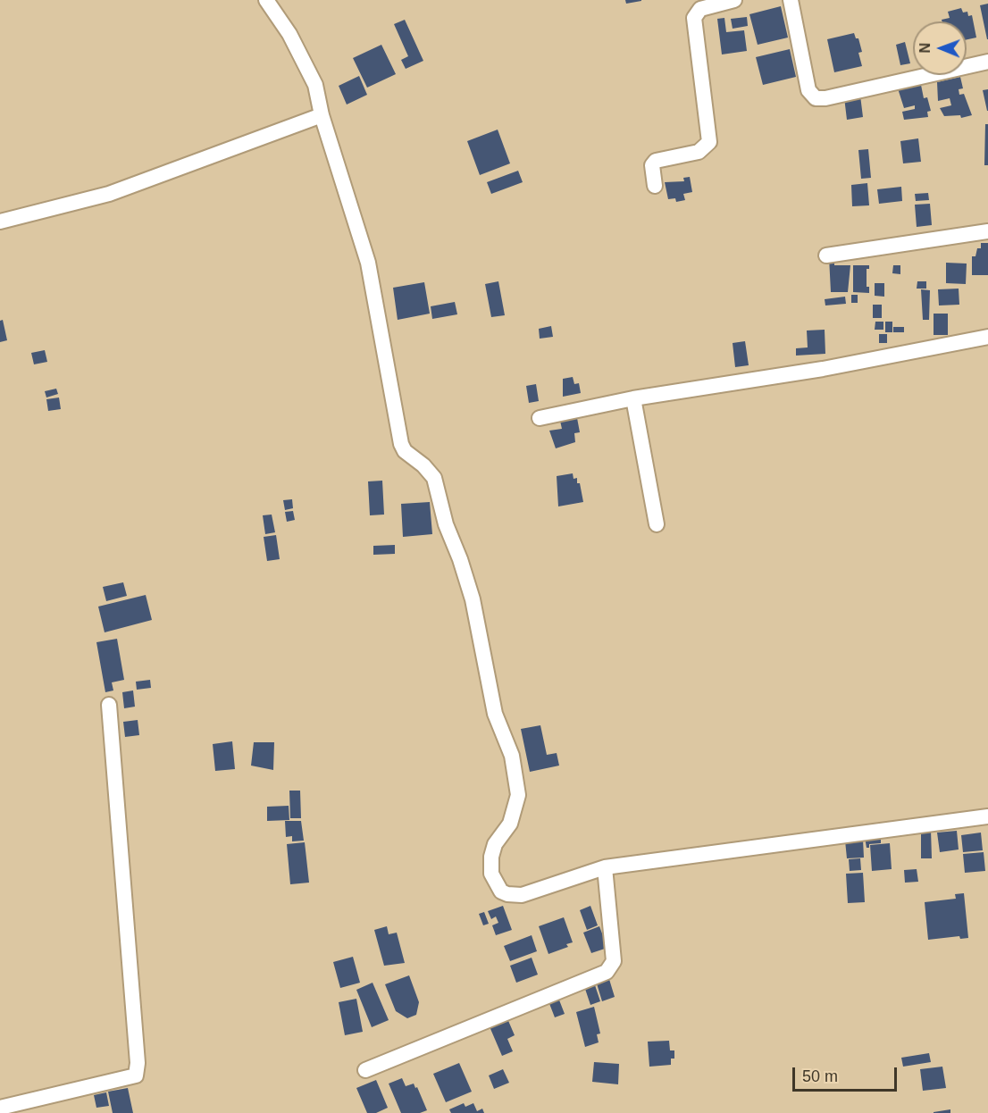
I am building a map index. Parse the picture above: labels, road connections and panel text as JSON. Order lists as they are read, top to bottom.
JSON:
{
  "scale_bar": "50 m",
  "north": "left"
}
